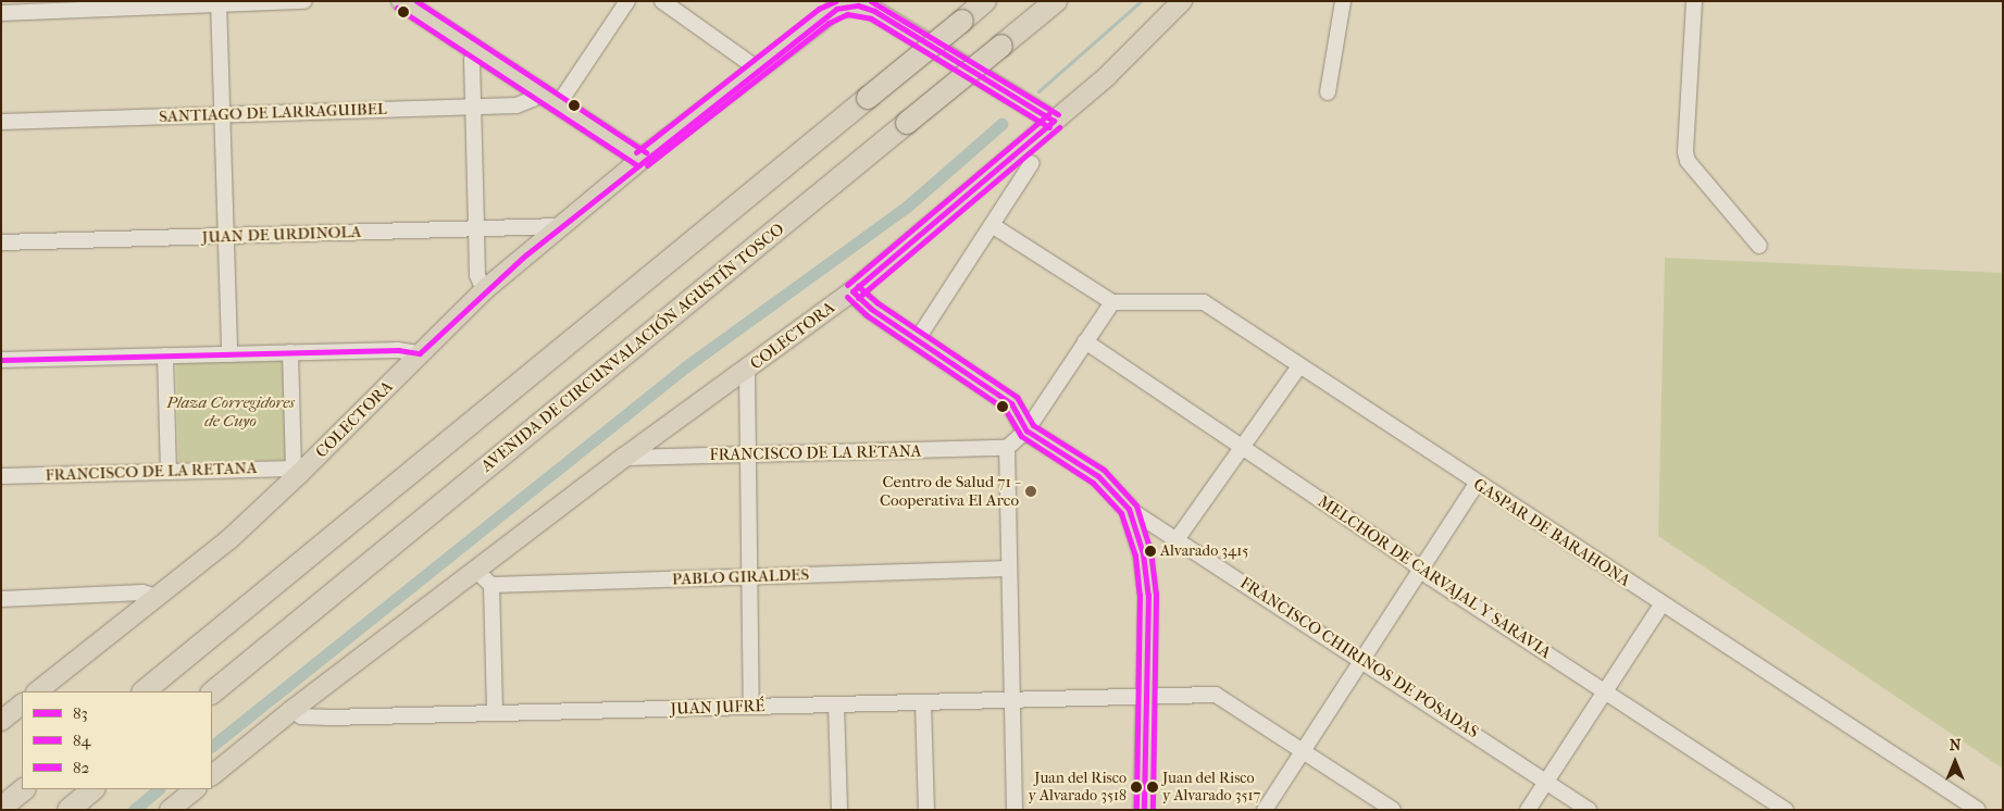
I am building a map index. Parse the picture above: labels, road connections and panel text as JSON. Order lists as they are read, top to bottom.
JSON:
{
  "streets": {
    "highway": ["AVENIDA DE CIRCUNVALACIÓN AGUSTÍN TOSCO"],
    "main road": ["COLECTORA"],
    "street": [
      "SANTIAGO DE LARRAGUIBEL",
      "JUAN DE URDINOLA",
      "FRANCISCO DE LA RETANA",
      "GASPAR DE BARAHONA",
      "PABLO GIRALDES",
      "MELCHOR DE CARVAJAL Y SARAVIA",
      "FRANCISCO CHIRINOS DE POSADAS",
      "JUAN JUFRÉ"
    ]
  },
  "crossings": [
    ["JUAN DE URDINOLA", "COLECTORA"],
    ["COLECTORA", "FRANCISCO DE LA RETANA"],
    ["COLECTORA", "JUAN JUFRÉ"]
  ],
  "parks": ["Plaza Corregidores de Cuyo"],
  "places": [
    "Centro de Salud 71 - Cooperativa El Arco",
    "Alvarado 3415",
    "Juan del Risco y Alvarado 3518",
    "Juan del Risco y Alvarado 3517"
  ],
  "lines": ["transit line 82", "transit line 83", "transit line 84"],
  "legend": ["83", "84", "82"],
  "north": "top"
}
